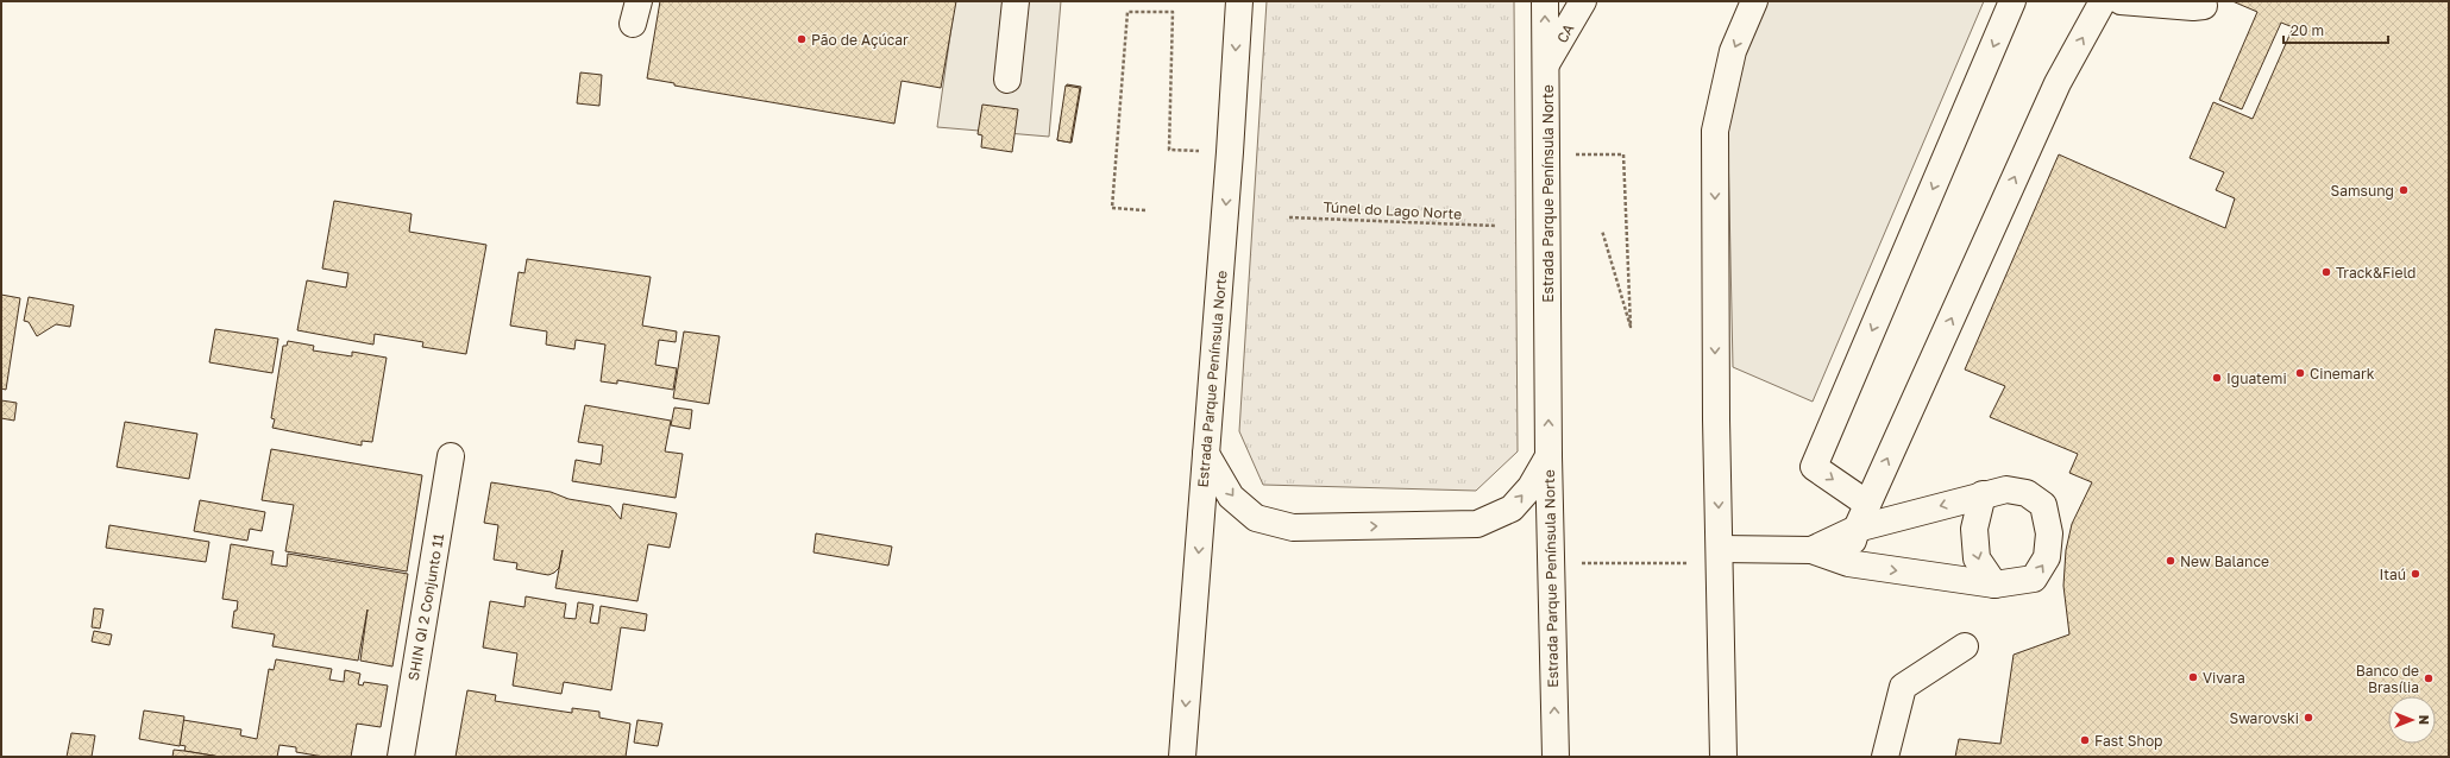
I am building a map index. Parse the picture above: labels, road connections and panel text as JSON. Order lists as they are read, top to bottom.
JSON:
{
  "streets": {
    "main road": ["CA", "Estrada Parque Península Norte", "SHIN QI 2 Conjunto 11"],
    "path": ["Túnel do Lago Norte"]
  },
  "crossings": [
    ["CA", "Estrada Parque Península Norte"]
  ],
  "places": [
    "Pão de Açúcar",
    "Samsung",
    "Track&Field",
    "Cinemark",
    "Iguatemi",
    "New Balance",
    "Itaú",
    "Vivara",
    "Banco de Brasília",
    "Swarovski",
    "Fast Shop"
  ],
  "scale_bar": "20 m",
  "north": "right"
}
